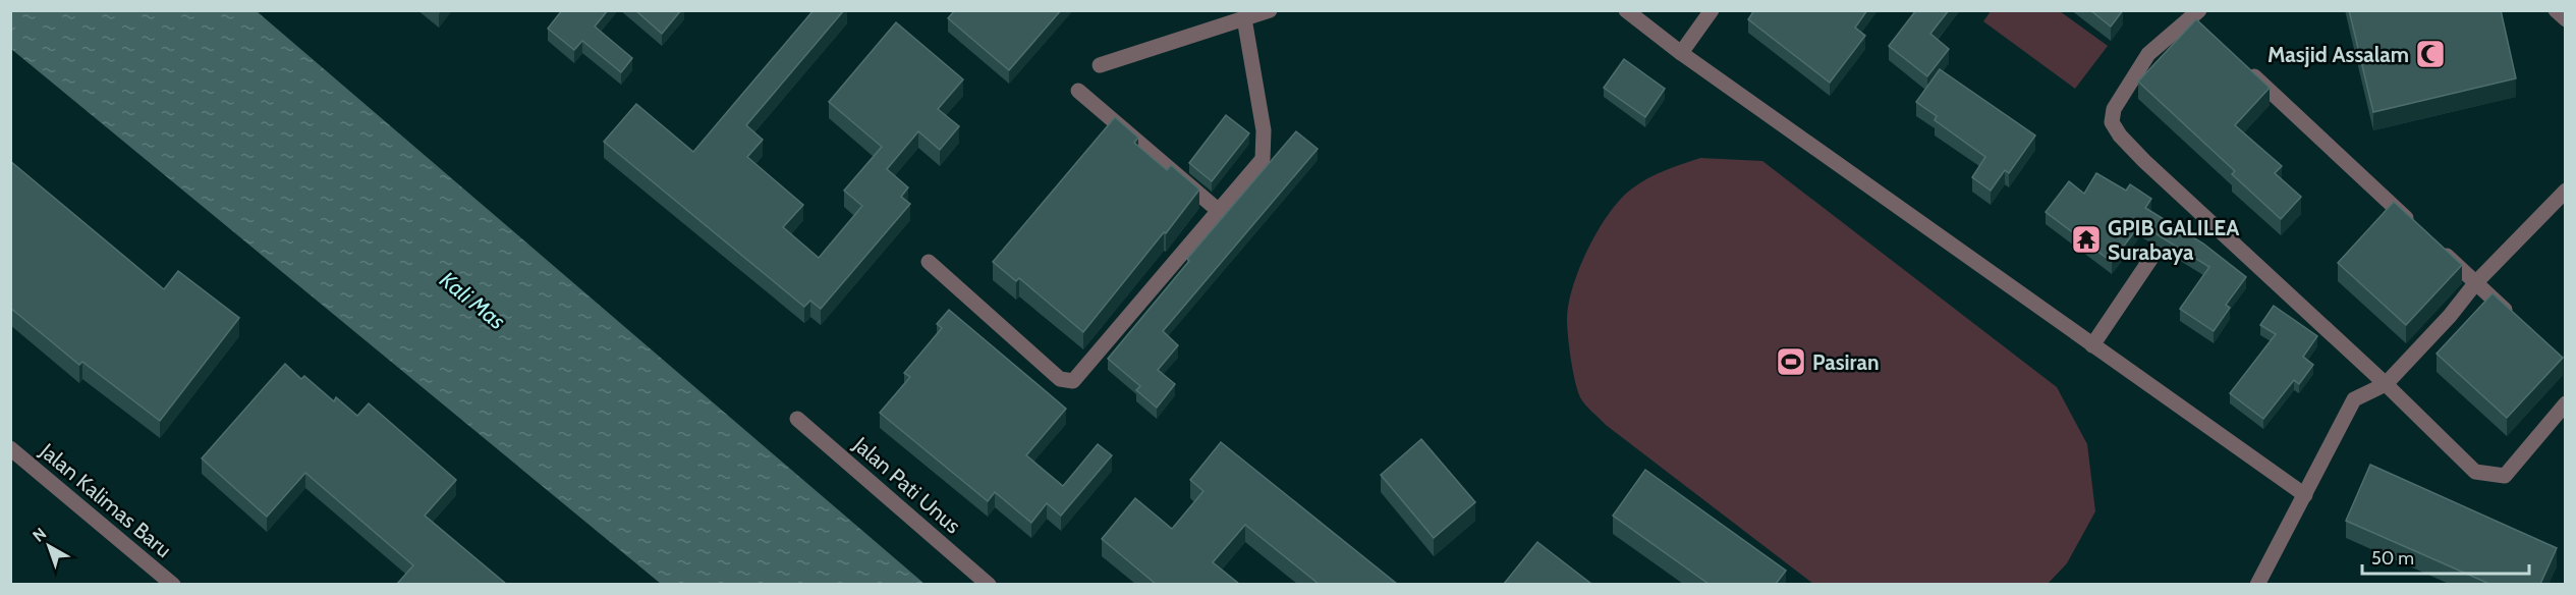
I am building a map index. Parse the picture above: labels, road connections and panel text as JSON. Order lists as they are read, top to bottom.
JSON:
{
  "streets": {
    "street": ["Jalan Pati Unus", "Jalan Kalimas Baru"]
  },
  "water": ["Kali Mas"],
  "places": {
    "mosque": ["Masjid Assalam"],
    "temple": ["GPIB GALILEA Surabaya"],
    "sports": ["Pasiran"]
  },
  "scale_bar": "50 m",
  "north": "top left"
}
